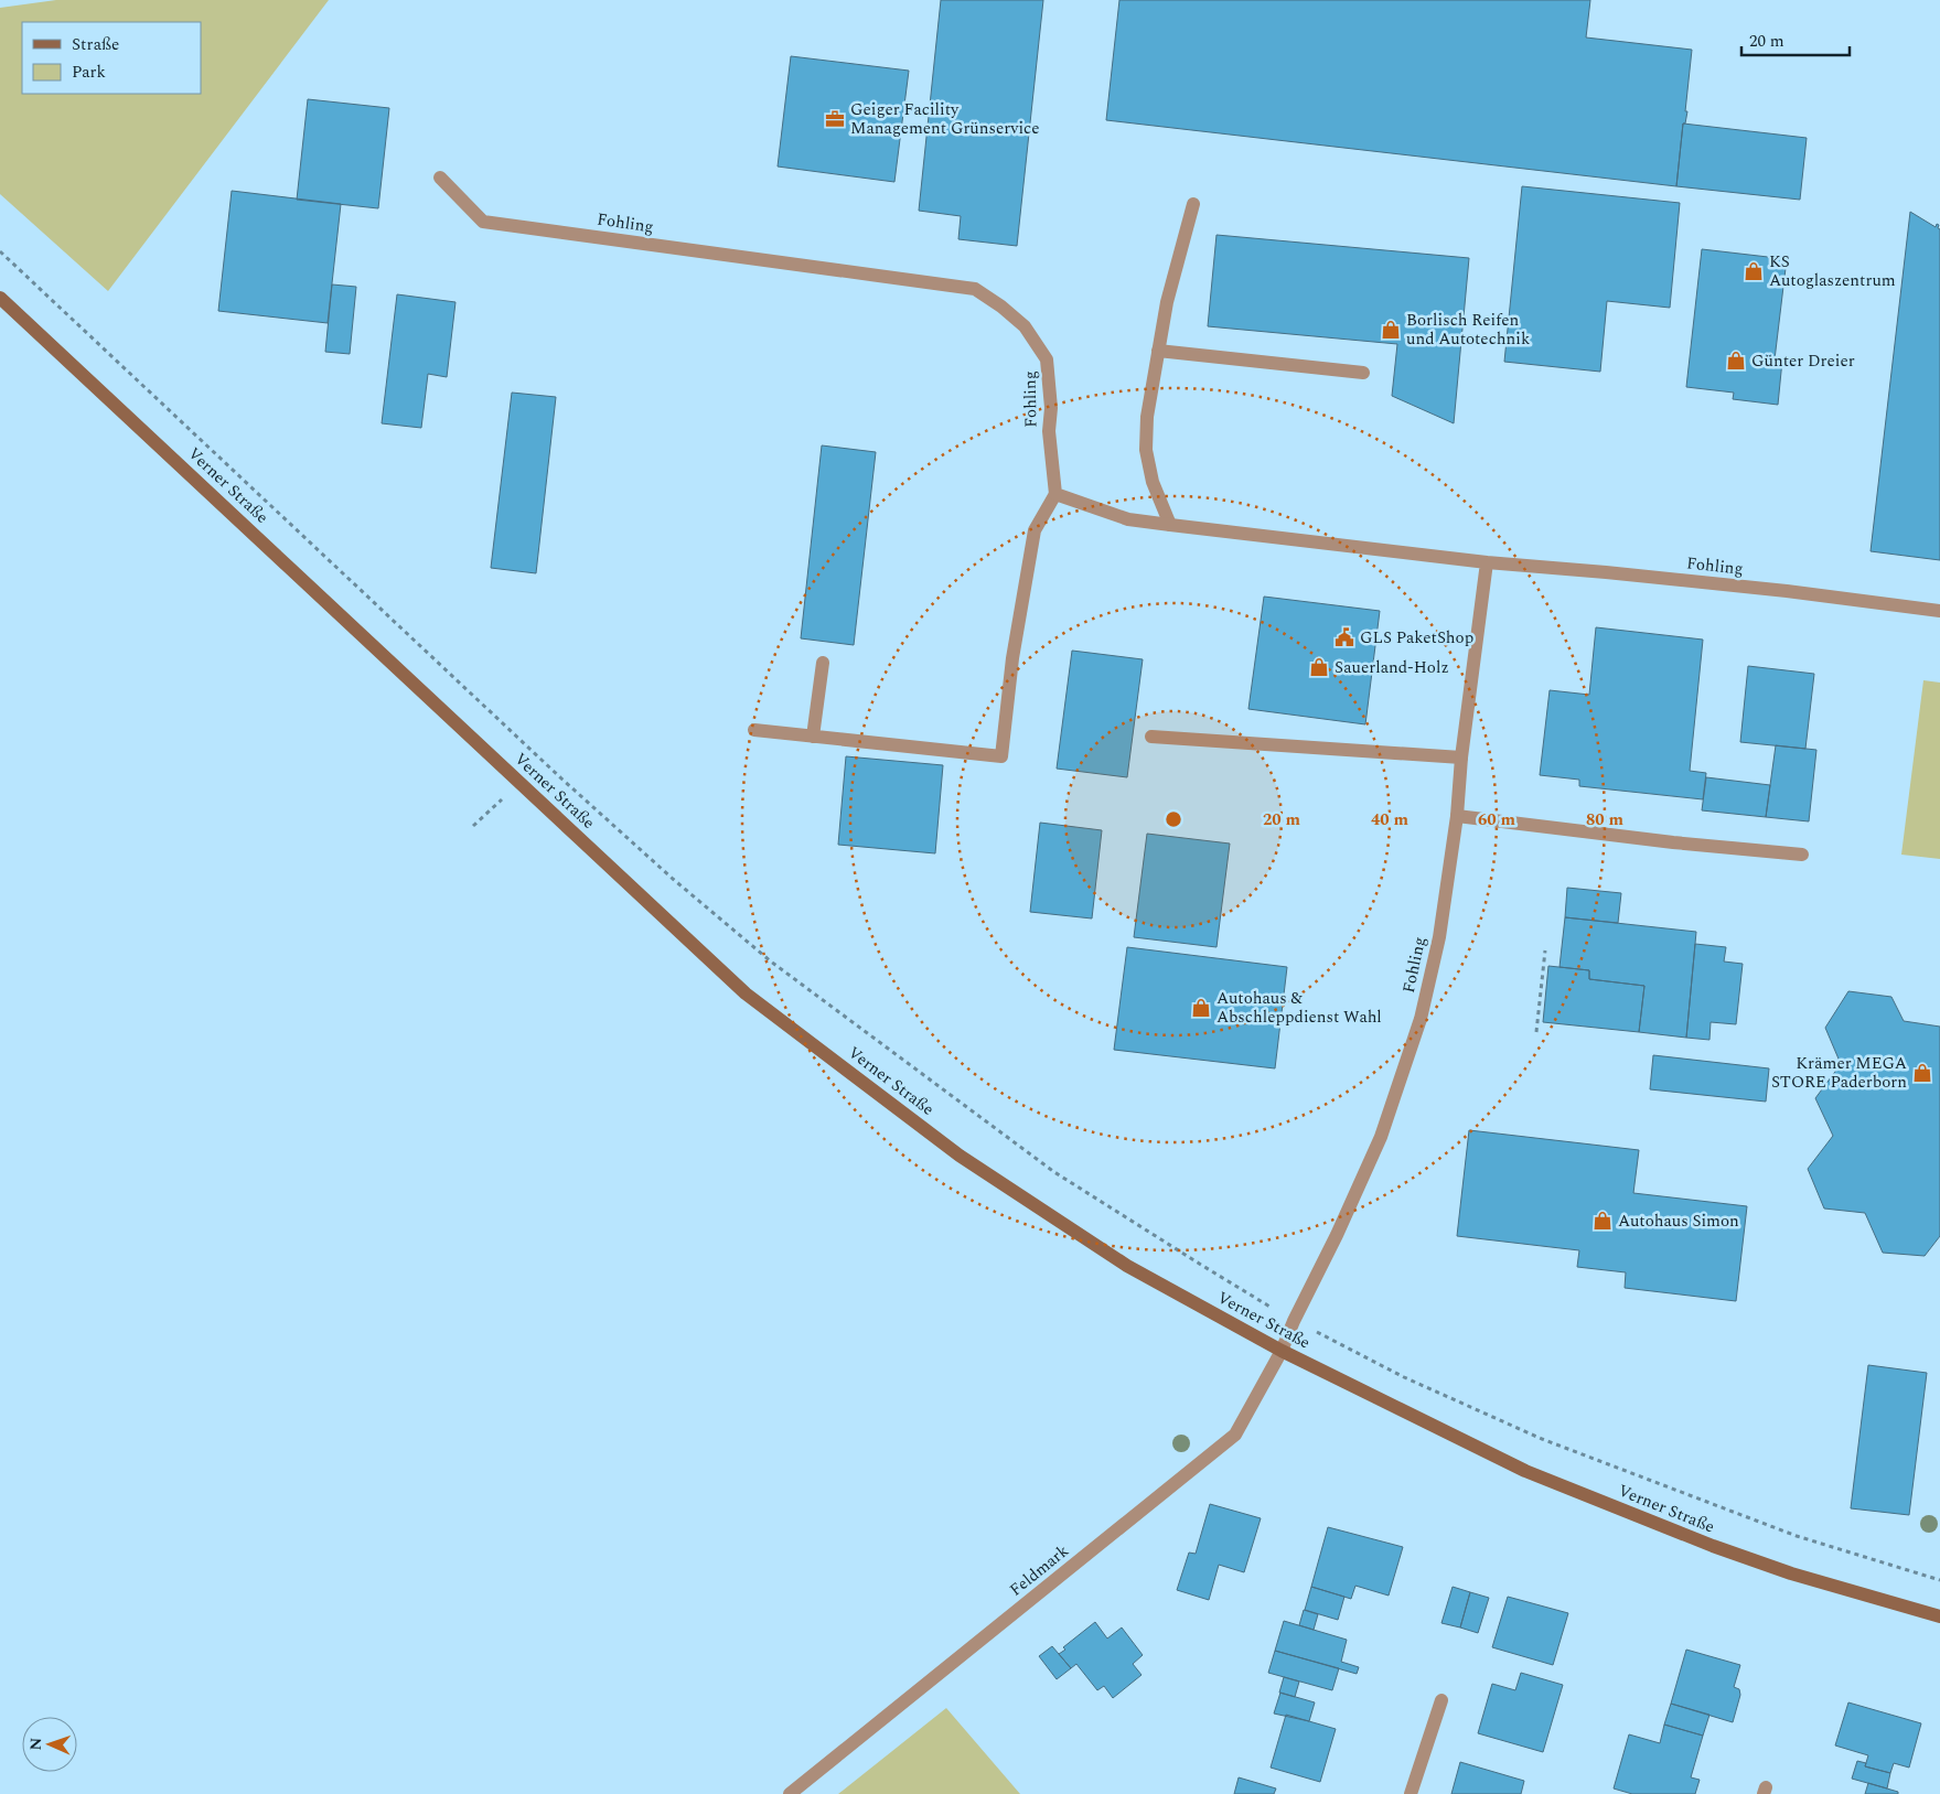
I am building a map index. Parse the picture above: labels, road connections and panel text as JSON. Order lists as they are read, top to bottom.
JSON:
{
  "streets": {
    "main road": ["Verner Straße"],
    "street": ["Fohling", "Feldmark"]
  },
  "crossings": [
    ["Fohling", "Verner Straße"],
    ["Fohling", "Feldmark"],
    ["Verner Straße", "Feldmark"]
  ],
  "places": {
    "office": ["Geiger Facility Management Grünservice"],
    "shop": [
      "KS Autoglaszentrum",
      "Borlisch Reifen und Autotechnik",
      "Günter Dreier",
      "Sauerland-Holz",
      "Autohaus & Abschleppdienst Wahl",
      "Krämer MEGA STORE Paderborn",
      "Autohaus Simon"
    ],
    "public building": ["GLS PaketShop"]
  },
  "legend": ["Straße", "Park"],
  "scale_bar": "20 m",
  "north": "left",
  "rings": [
    "20 m",
    "40 m",
    "60 m",
    "80 m"
  ]
}
